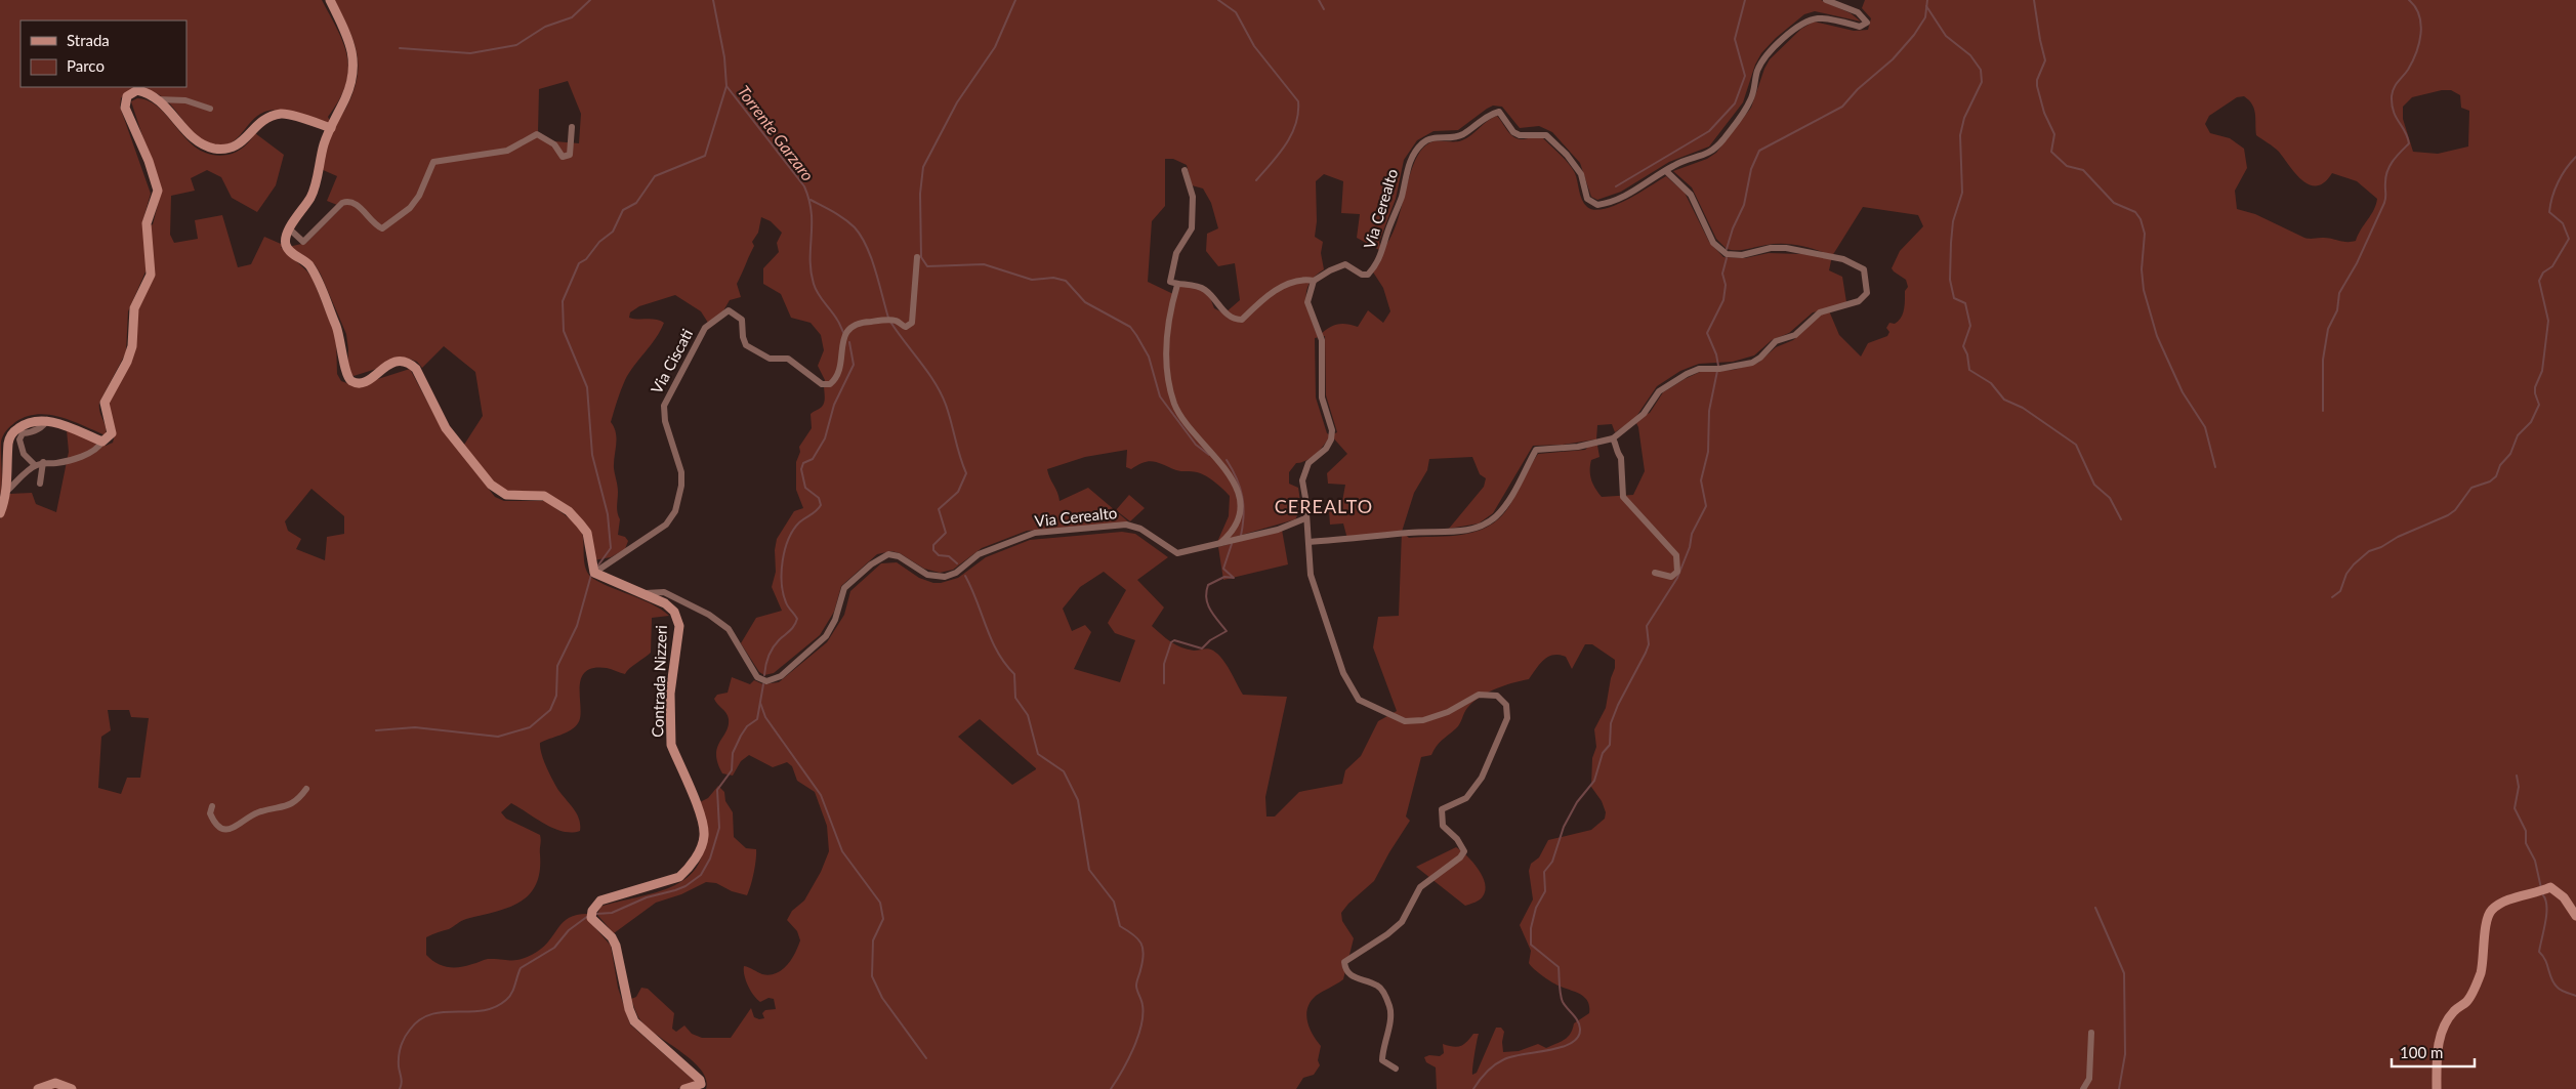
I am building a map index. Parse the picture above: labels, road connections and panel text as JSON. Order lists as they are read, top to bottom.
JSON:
{
  "streets": {
    "street": ["Via Cerealto", "Via Ciscati", "Contrada Nizzeri"]
  },
  "crossings": [
    ["Via Cerealto", "Contrada Nizzeri"],
    ["Via Ciscati", "Contrada Nizzeri"]
  ],
  "districts": ["CEREALTO"],
  "water": ["Torrente Garzaro"],
  "legend": ["Strada", "Parco"],
  "scale_bar": "100 m"
}
